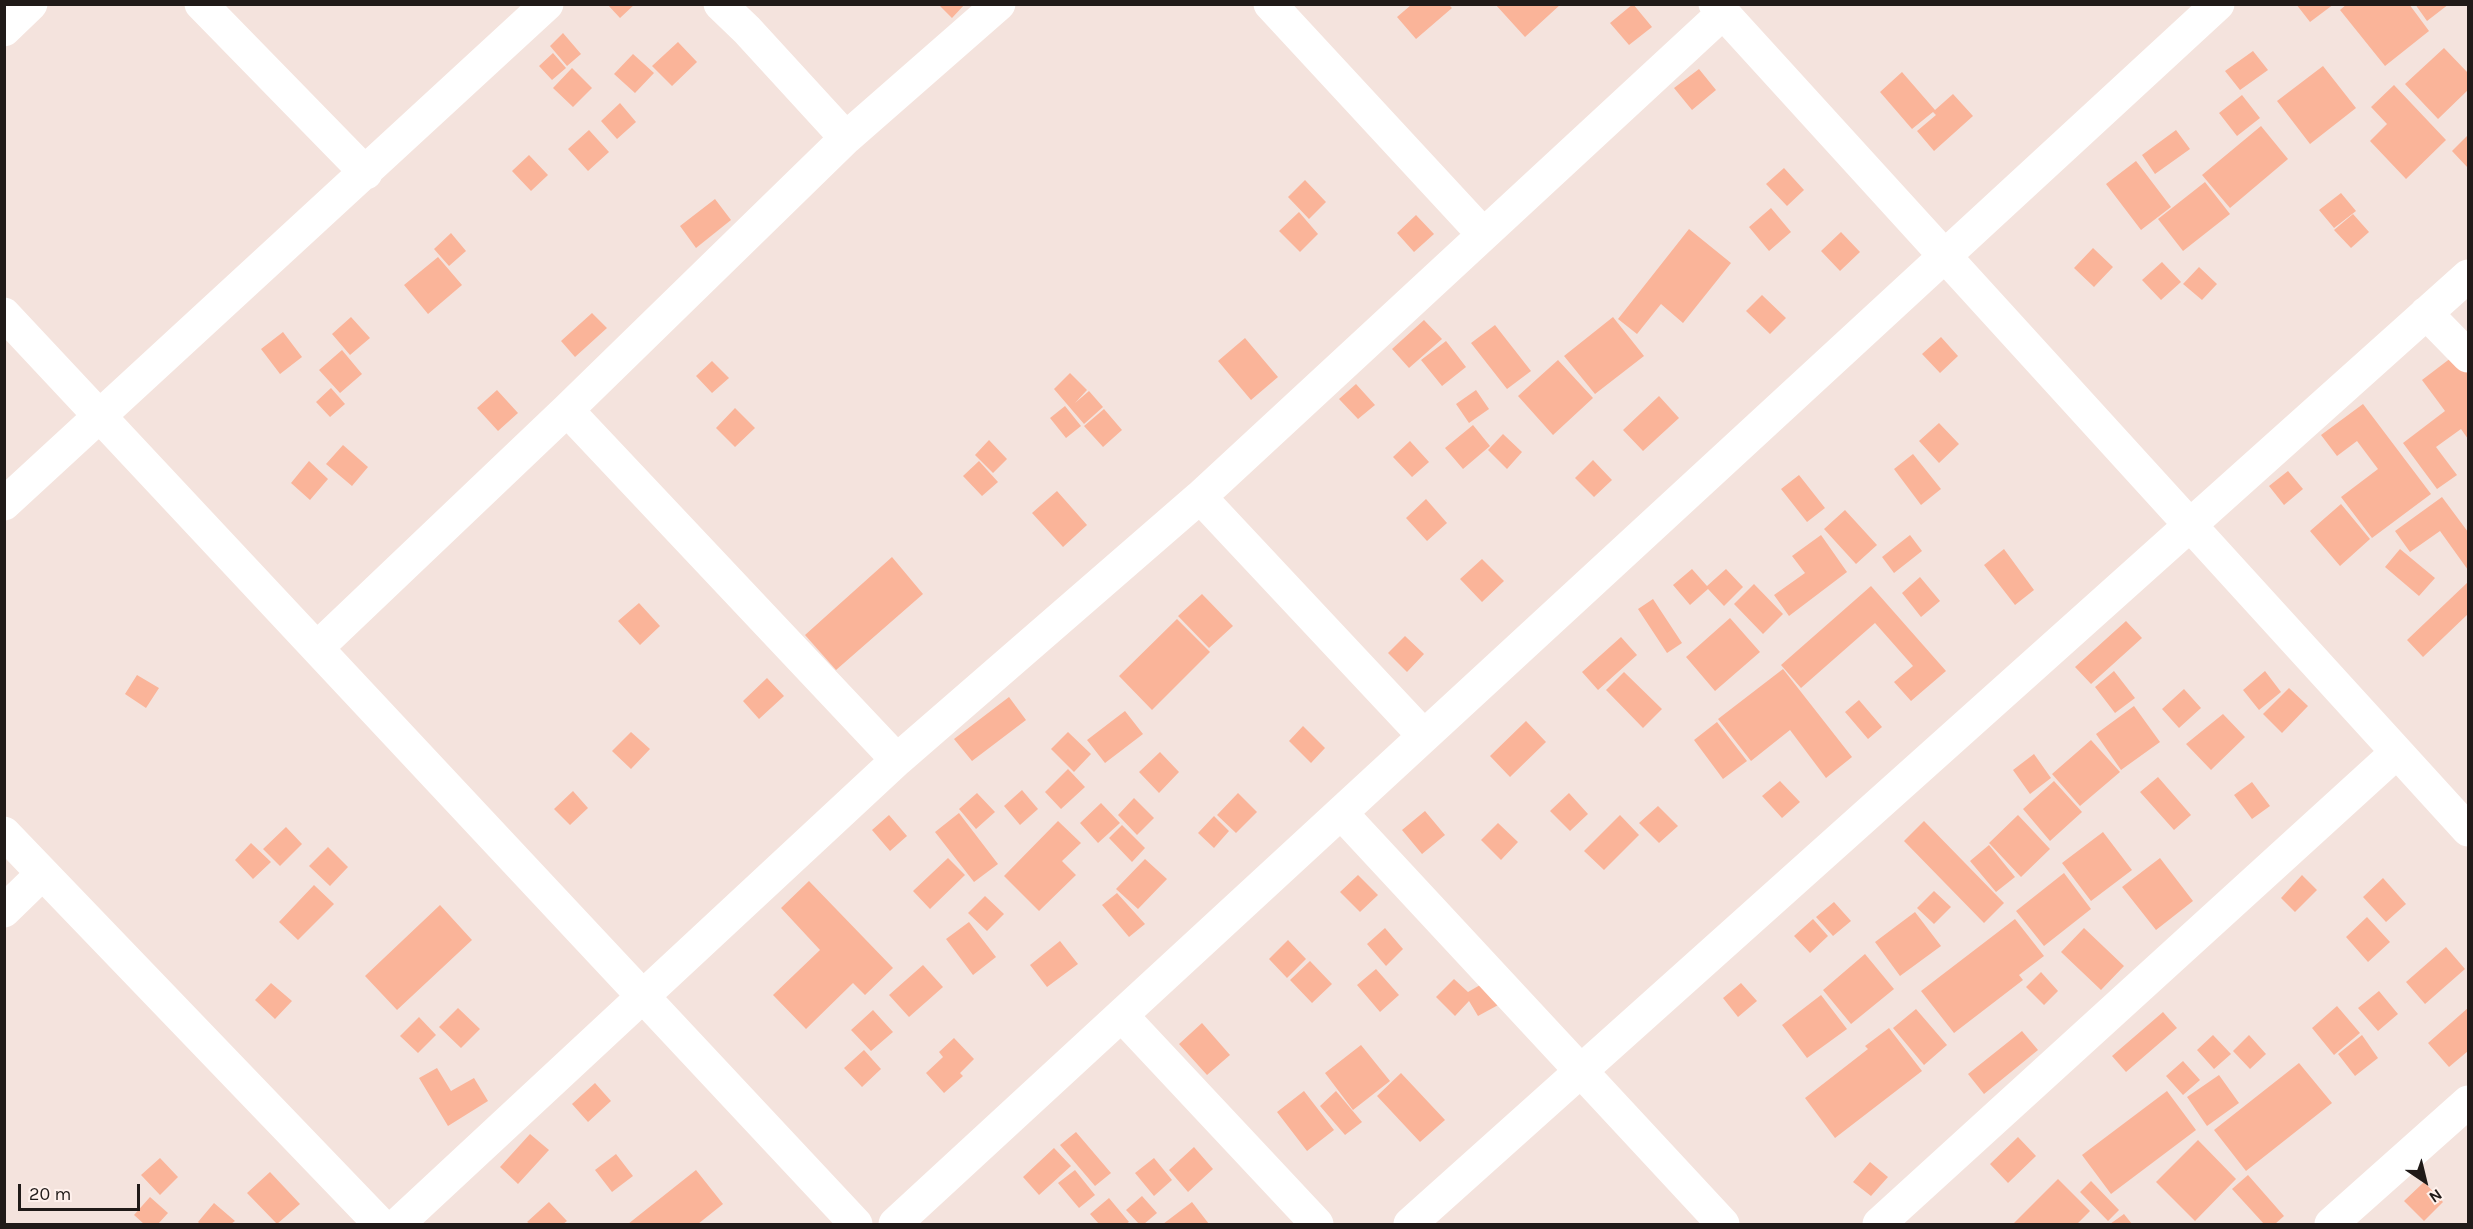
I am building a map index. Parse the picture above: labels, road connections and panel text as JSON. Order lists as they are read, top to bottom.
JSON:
{
  "scale_bar": "20 m",
  "north": "bottom right"
}
